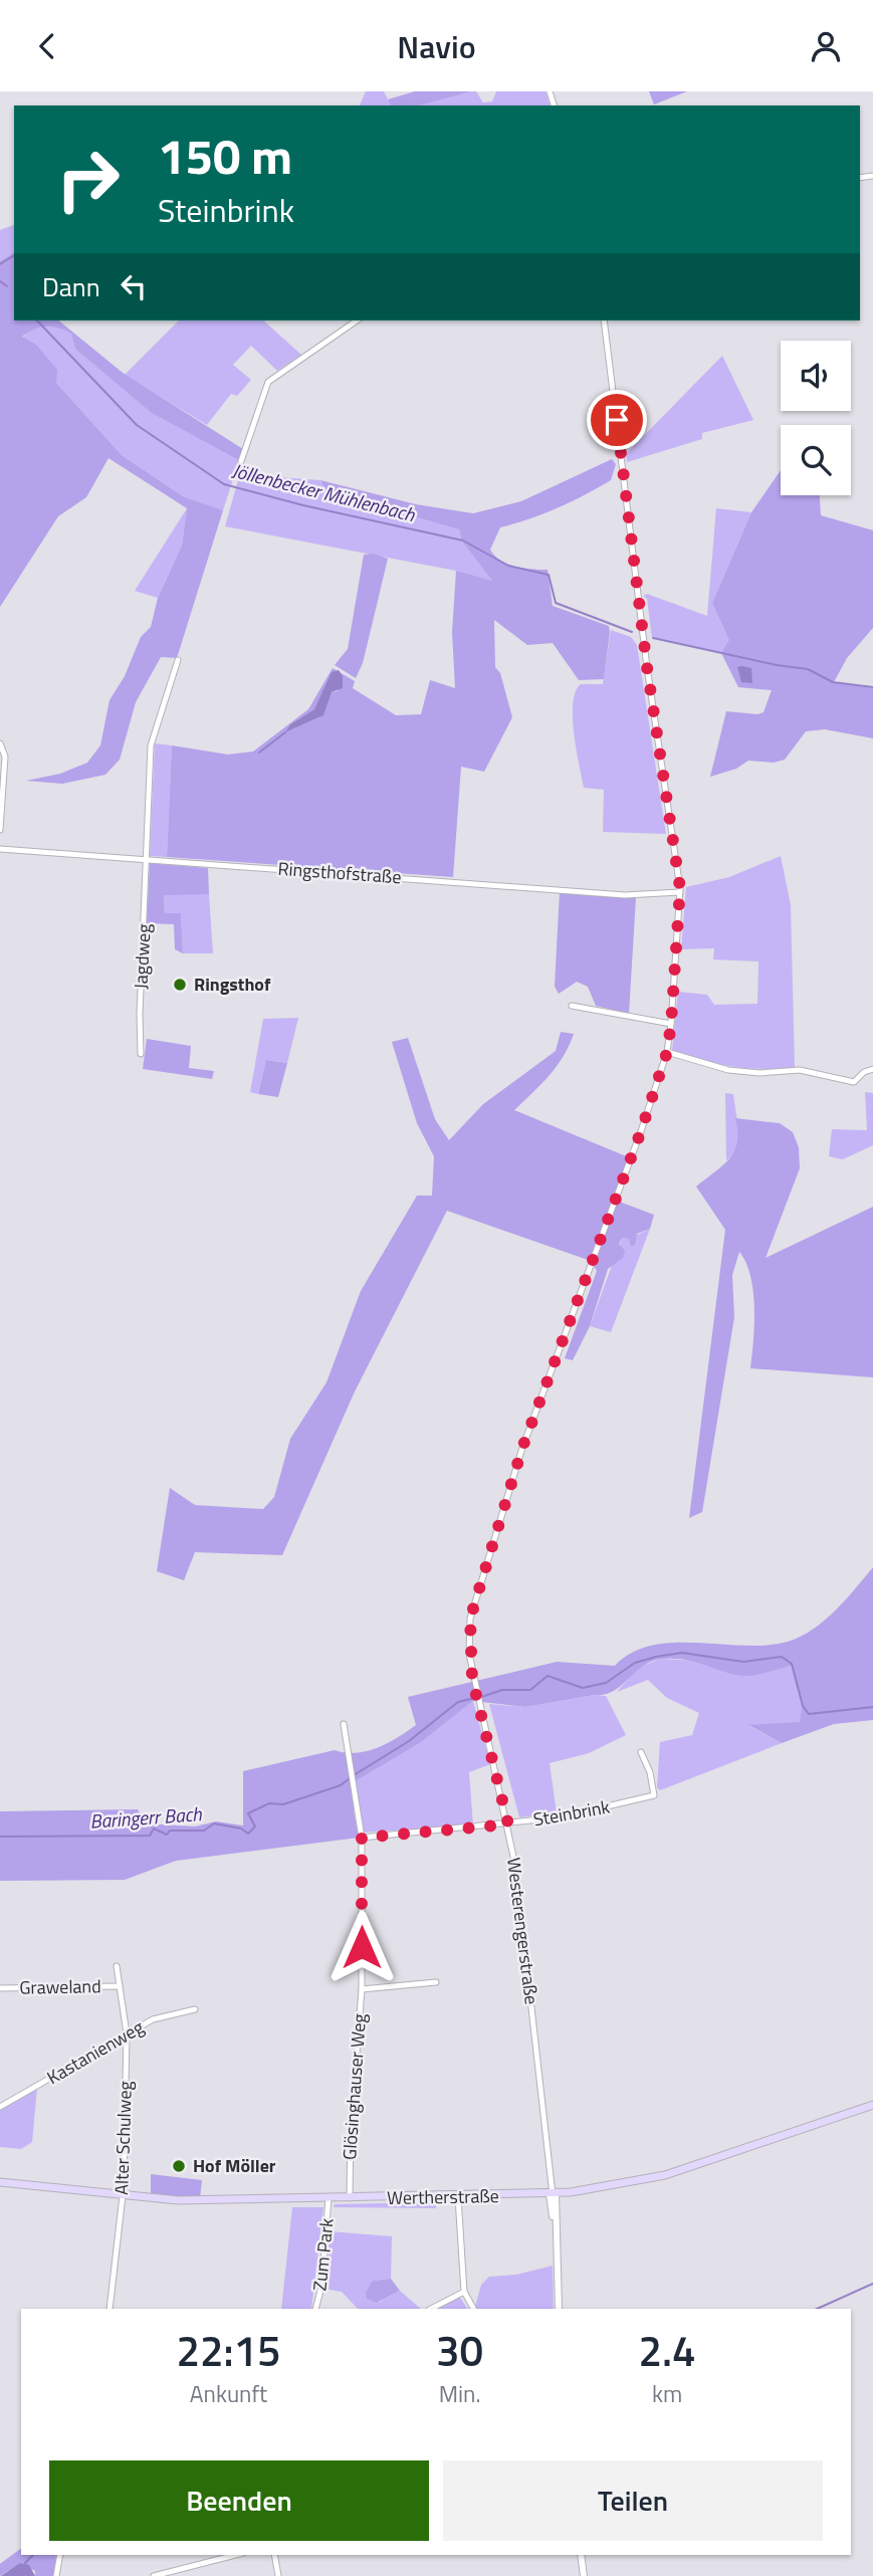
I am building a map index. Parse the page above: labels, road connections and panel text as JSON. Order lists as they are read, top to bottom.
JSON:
{
  "streets": {
    "main road": ["Wertherstraße"],
    "street": [
      "Ringsthofstraße",
      "Jagdweg",
      "Steinbrink",
      "Westerengerstraße",
      "Graweland",
      "Kastanienweg",
      "Glösinghauser Weg",
      "Alter Schulweg",
      "Zum Park"
    ]
  },
  "crossings": [
    ["Ringsthofstraße", "Jagdweg"],
    ["Ringsthofstraße", "Westerengerstraße"],
    ["Steinbrink", "Westerengerstraße"],
    ["Steinbrink", "Glösinghauser Weg"],
    ["Westerengerstraße", "Wertherstraße"],
    ["Graweland", "Alter Schulweg"],
    ["Kastanienweg", "Alter Schulweg"],
    ["Glösinghauser Weg", "Wertherstraße"],
    ["Alter Schulweg", "Wertherstraße"],
    ["Wertherstraße", "Zum Park"]
  ],
  "water": ["Jöllenbecker Mühlenbach", "Baringerr Bach"],
  "places": ["Ringsthof", "Hof Möller"],
  "page": {
    "header": "Navio",
    "turn": ["150 m", "Steinbrink"],
    "then": "Dann",
    "eta": [
      "22:15",
      "Ankunft",
      "30",
      "Min.",
      "2.4",
      "km"
    ],
    "buttons": ["Beenden", "Teilen"]
  }
}
